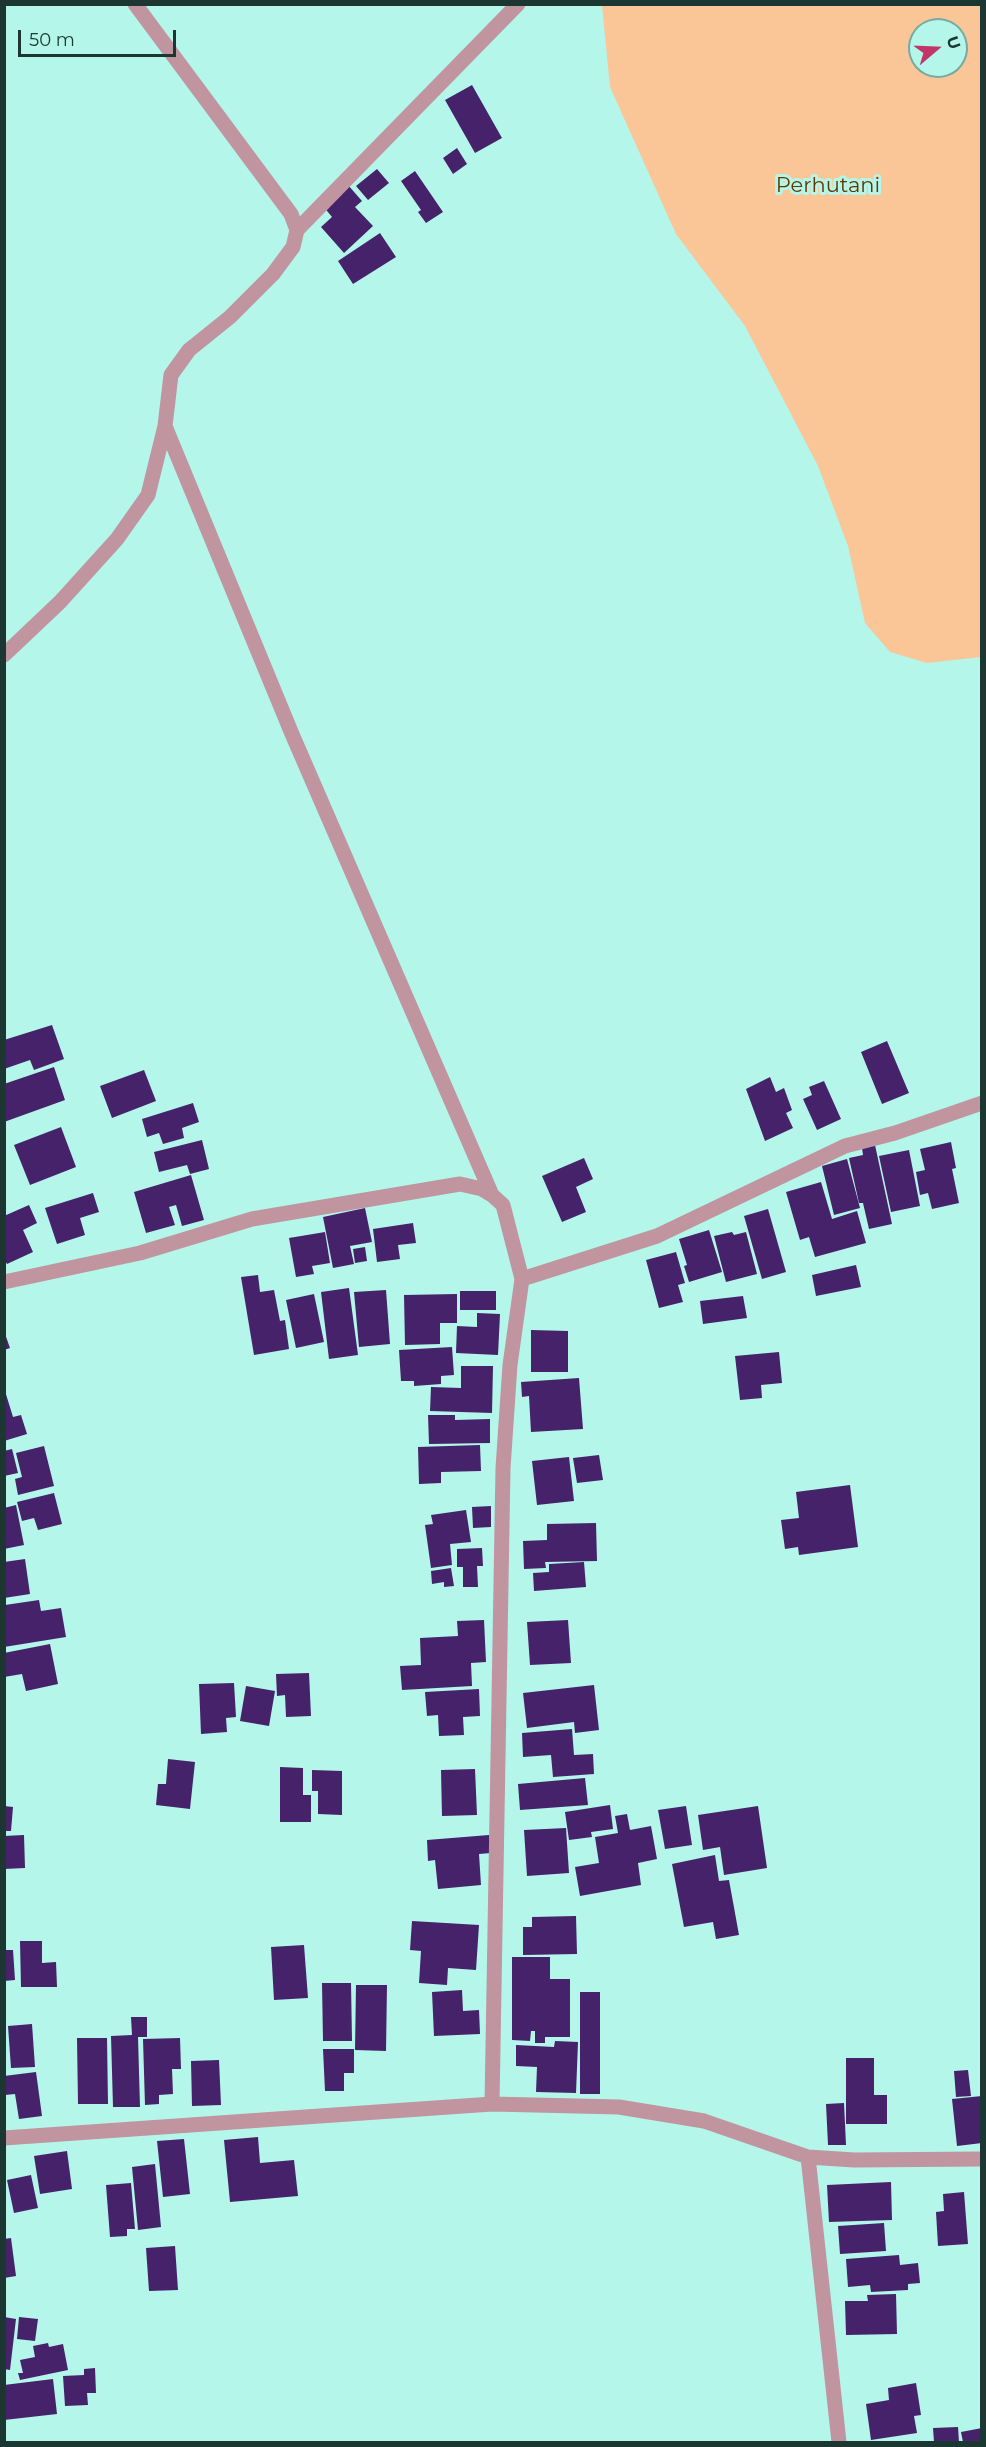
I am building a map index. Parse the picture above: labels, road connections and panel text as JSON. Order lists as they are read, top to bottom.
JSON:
{
  "parks": ["Perhutani"],
  "scale_bar": "50 m",
  "north": "right"
}
